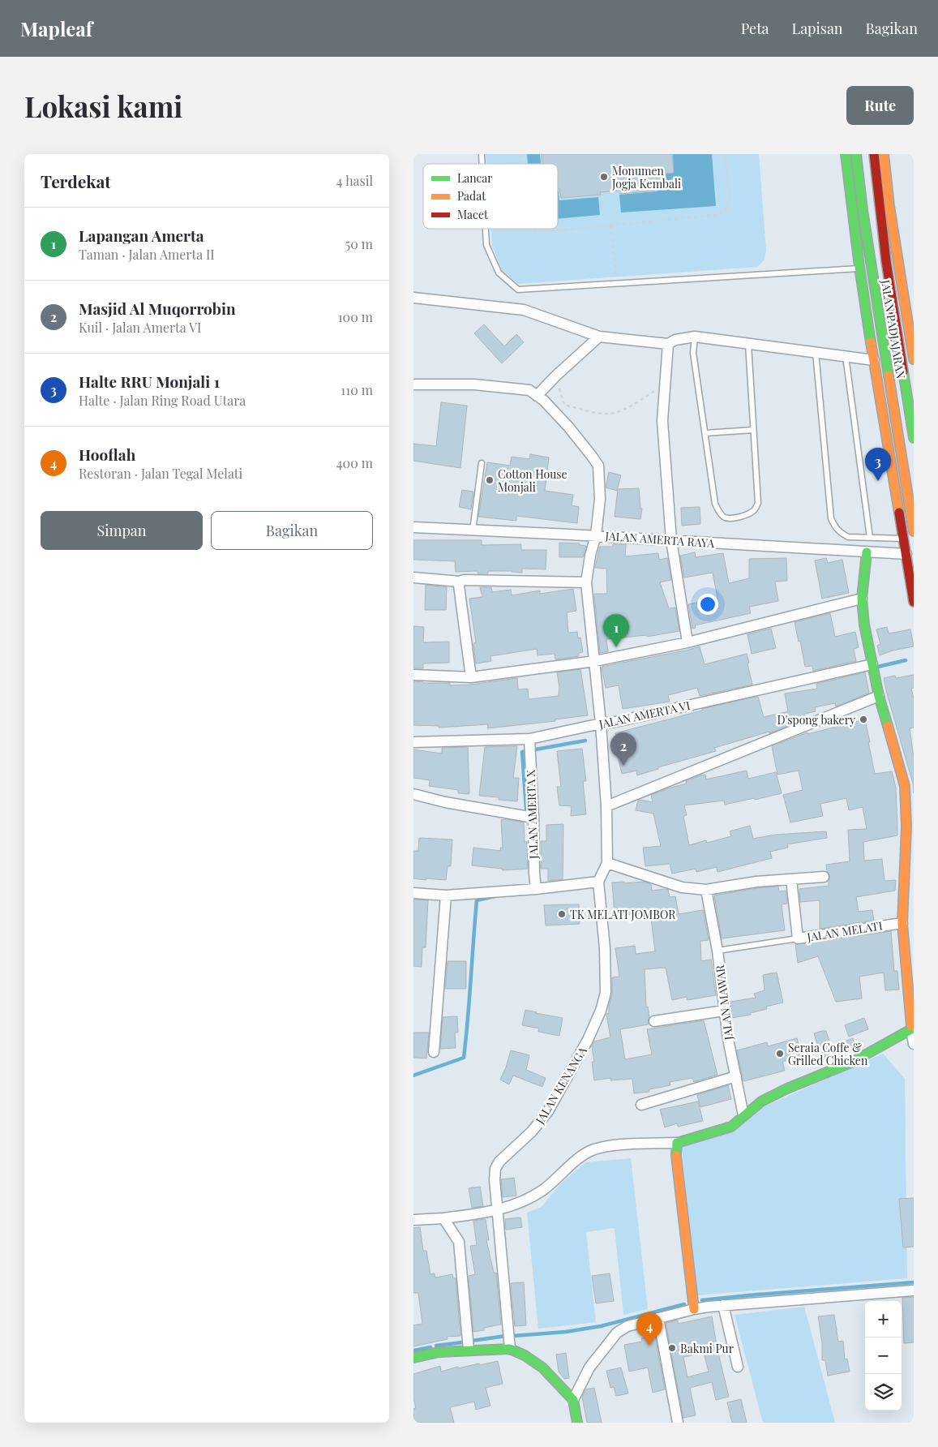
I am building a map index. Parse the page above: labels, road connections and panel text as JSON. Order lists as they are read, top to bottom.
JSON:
{
  "streets": {
    "main road": ["JALAN PADJAJARAN"],
    "street": [
      "JALAN AMERTA RAYA",
      "JALAN AMERTA VI",
      "JALAN AMERTA X",
      "JALAN MELATI",
      "JALAN MAWAR",
      "JALAN KENANGA"
    ]
  },
  "crossings": [
    ["JALAN AMERTA VI", "JALAN AMERTA X"]
  ],
  "places": [
    "Monumen Jogja Kembali",
    "Cotton House Monjali",
    "D'spong bakery",
    "TK MELATI JOMBOR",
    "Seraia Coffe & Grilled Chicken",
    "Bakmi Pur"
  ],
  "legend": ["Lancar", "Padat", "Macet"],
  "page": {
    "header": "Mapleaf",
    "nav": ["Peta", "Lapisan", "Bagikan"],
    "buttons": [
      "Rute",
      ["Simpan", "Bagikan"]
    ],
    "title": "Lokasi kami",
    "heading": ["Terdekat", "4 hasil"],
    "list": [
      {
        "mark": "1",
        "name": "Lapangan Amerta",
        "note": "Taman · Jalan Amerta II",
        "value": "50 m"
      },
      {
        "mark": "2",
        "name": "Masjid Al Muqorrobin",
        "note": "Kuil · Jalan Amerta VI",
        "value": "100 m"
      },
      {
        "mark": "3",
        "name": "Halte RRU Monjali 1",
        "note": "Halte · Jalan Ring Road Utara",
        "value": "110 m"
      },
      {
        "mark": "4",
        "name": "Hooflah",
        "note": "Restoran · Jalan Tegal Melati",
        "value": "400 m"
      }
    ],
    "pins": [
      "3",
      "1",
      "2",
      "4"
    ],
    "map_buttons": ["+", "−"]
  }
}
